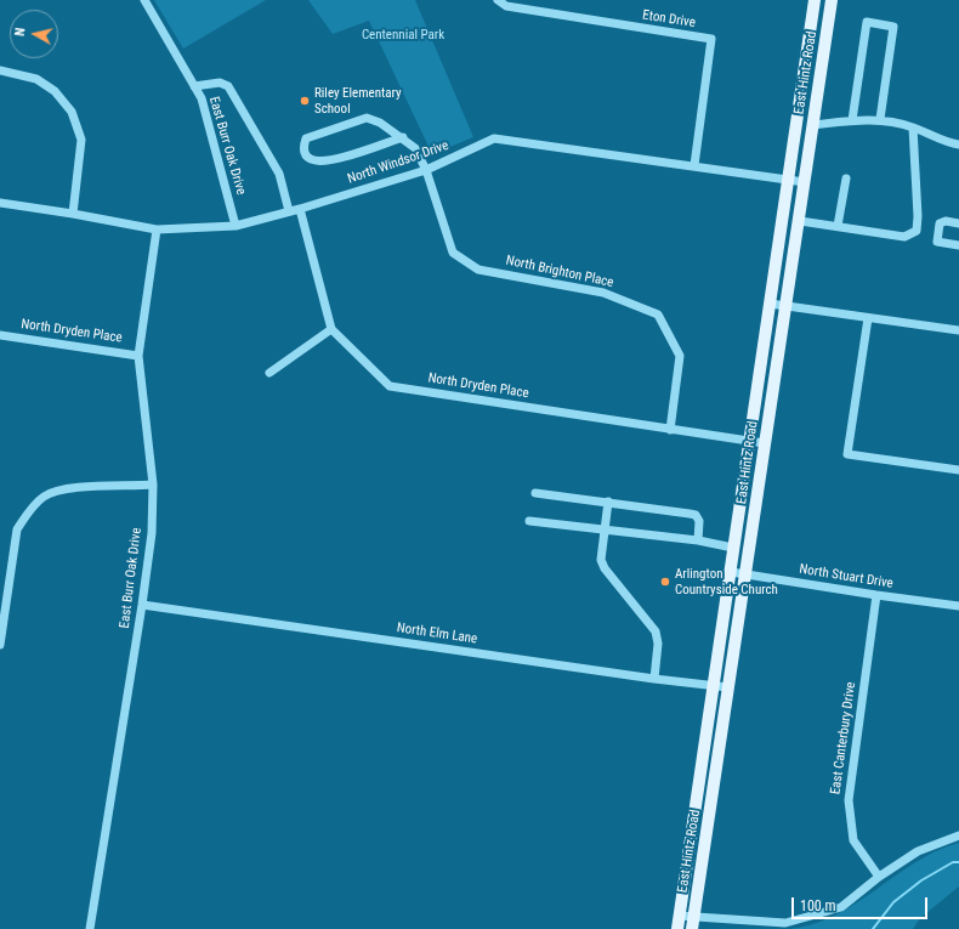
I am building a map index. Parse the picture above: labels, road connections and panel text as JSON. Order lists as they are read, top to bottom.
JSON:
{
  "streets": {
    "main road": ["East Hintz Road"],
    "street": [
      "Eton Drive",
      "East Burr Oak Drive",
      "North Windsor Drive",
      "North Brighton Place",
      "North Dryden Place",
      "North Stuart Drive",
      "North Elm Lane",
      "East Canterbury Drive"
    ]
  },
  "crossings": [
    ["Eton Drive", "North Windsor Drive"],
    ["East Hintz Road", "North Windsor Drive"],
    ["East Hintz Road", "North Dryden Place"],
    ["East Hintz Road", "North Stuart Drive"],
    ["East Hintz Road", "North Elm Lane"],
    ["East Burr Oak Drive", "North Windsor Drive"],
    ["East Burr Oak Drive", "North Dryden Place"],
    ["East Burr Oak Drive", "North Elm Lane"],
    ["North Windsor Drive", "North Brighton Place"],
    ["North Windsor Drive", "North Dryden Place"],
    ["North Brighton Place", "North Dryden Place"],
    ["North Stuart Drive", "East Canterbury Drive"]
  ],
  "parks": ["Centennial Park"],
  "places": ["Riley Elementary School", "Arlington Countryside Church"],
  "scale_bar": "100 m",
  "north": "left"
}
